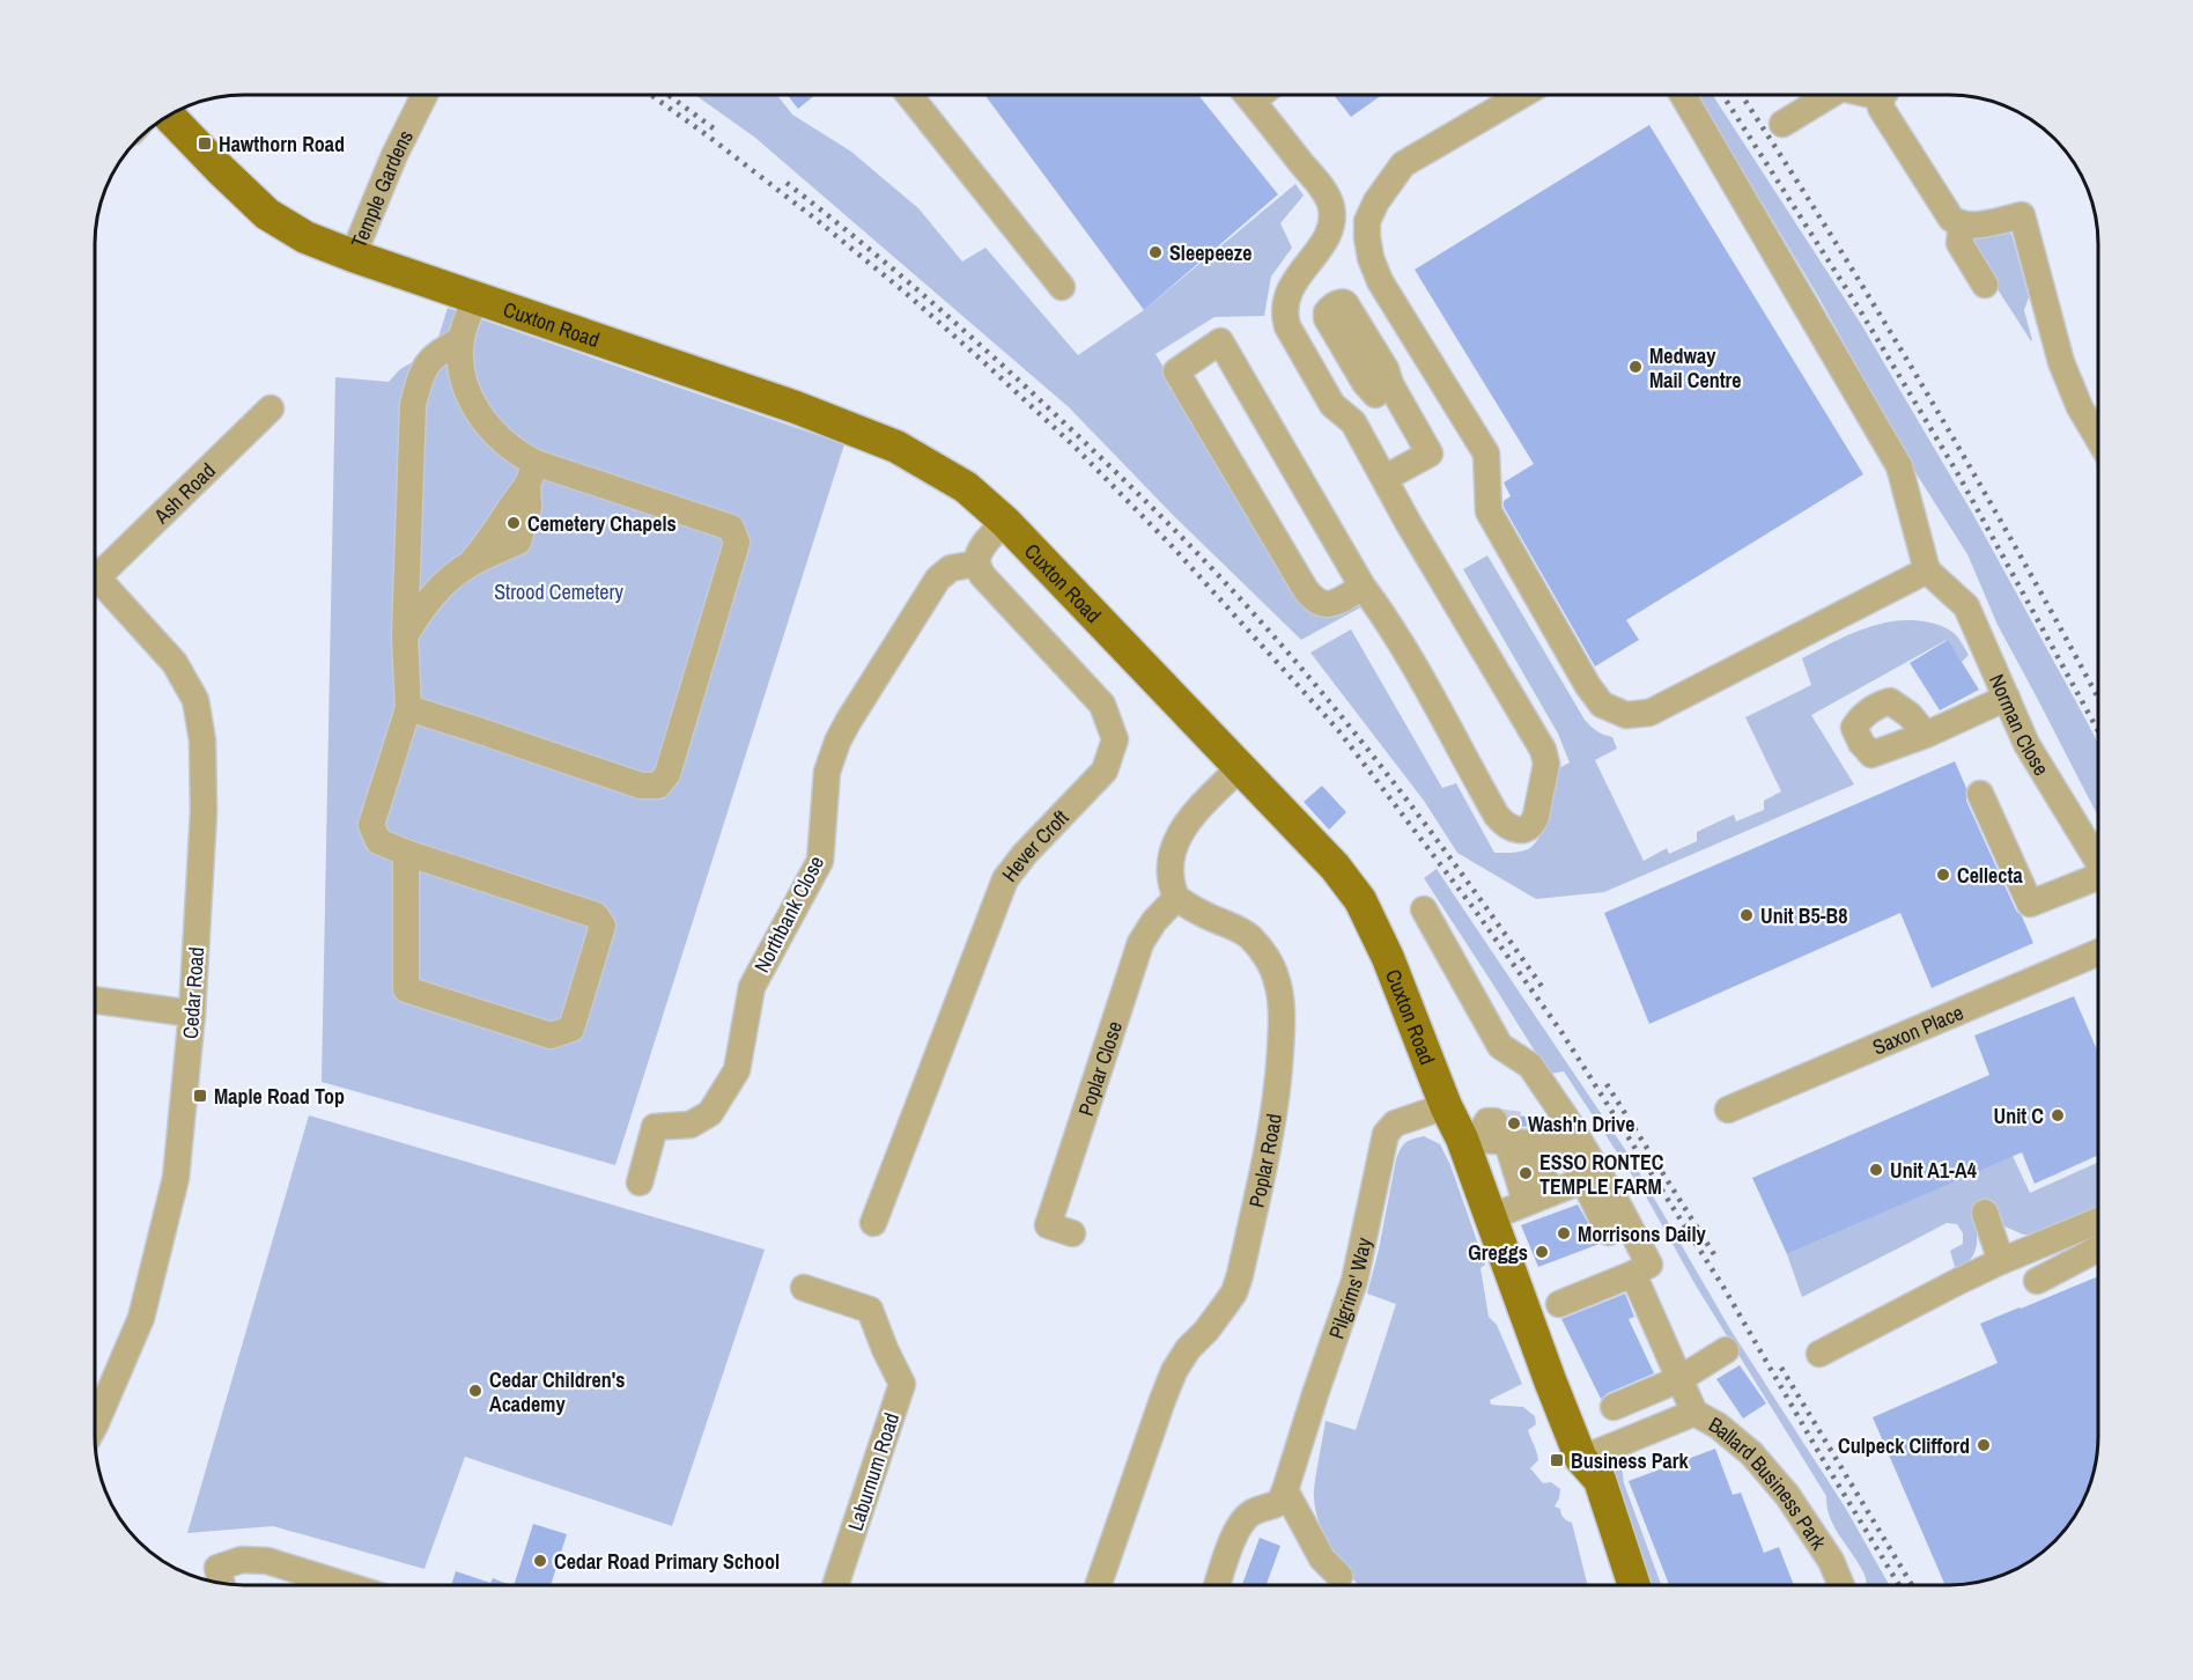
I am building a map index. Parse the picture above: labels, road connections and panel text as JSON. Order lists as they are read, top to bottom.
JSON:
{
  "streets": {
    "main road": ["Cuxton Road"],
    "street": [
      "Temple Gardens",
      "Ash Road",
      "Norman Close",
      "Hever Croft",
      "Northbank Close",
      "Cedar Road",
      "Saxon Place",
      "Poplar Close",
      "Poplar Road",
      "Pilgrims' Way",
      "Laburnum Road",
      "Ballard Business Park"
    ]
  },
  "crossings": [
    ["Temple Gardens", "Cuxton Road"],
    ["Cuxton Road", "Pilgrims' Way"],
    ["Cuxton Road", "Ballard Business Park"],
    ["Hever Croft", "Northbank Close"],
    ["Poplar Close", "Poplar Road"]
  ],
  "parks": ["Strood Cemetery"],
  "places": {
    "transit": ["Hawthorn Road", "Maple Road Top", "Business Park"],
    "other": [
      "Sleepeeze",
      "Medway Mail Centre",
      "Cemetery Chapels",
      "Cellecta",
      "Unit B5-B8",
      "Unit C",
      "Wash'n Drive",
      "Unit A1-A4",
      "ESSO RONTEC TEMPLE FARM",
      "Morrisons Daily",
      "Greggs",
      "Cedar Children's Academy",
      "Culpeck Clifford",
      "Cedar Road Primary School"
    ]
  }
}
